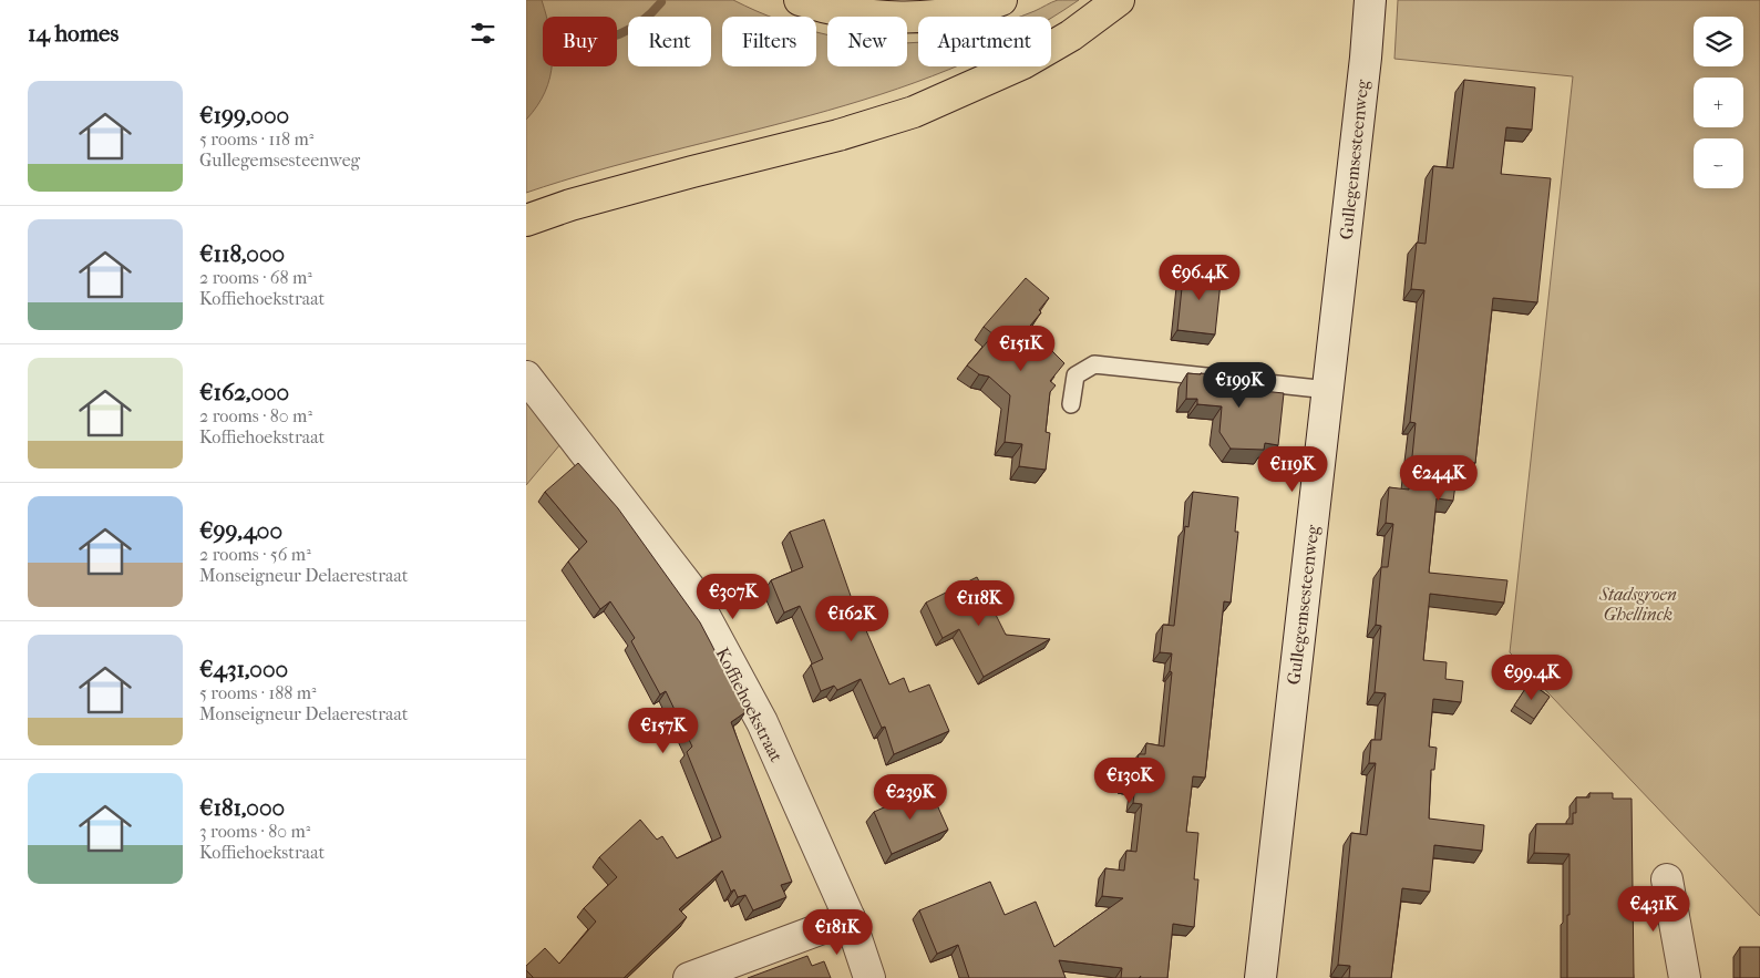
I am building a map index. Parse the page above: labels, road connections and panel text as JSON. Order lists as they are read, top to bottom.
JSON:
{
  "streets": {
    "street": ["Gullegemsesteenweg", "Koffiehoekstraat"]
  },
  "parks": ["Stadsgroen Ghellinck"],
  "page": {
    "heading": "14 homes",
    "map_buttons": ["+", "−"],
    "chip": [
      "Buy",
      "Rent",
      "Filters",
      "New",
      "Apartment"
    ],
    "list": [
      {
        "name": "€199,000",
        "note": "5 rooms · 118 m² · Gullegemsesteenweg"
      },
      {
        "name": "€118,000",
        "note": "2 rooms · 68 m² · Koffiehoekstraat"
      },
      {
        "name": "€162,000",
        "note": "2 rooms · 80 m² · Koffiehoekstraat"
      },
      {
        "name": "€99,400",
        "note": "2 rooms · 56 m² · Monseigneur Delaerestraat"
      },
      {
        "name": "€431,000",
        "note": "5 rooms · 188 m² · Monseigneur Delaerestraat"
      },
      {
        "name": "€181,000",
        "note": "3 rooms · 80 m² · Koffiehoekstraat"
      }
    ],
    "price": [
      "€96.4K",
      "€151K",
      "€199K",
      "€119K",
      "€244K",
      "€307K",
      "€118K",
      "€162K",
      "€99.4K",
      "€157K",
      "€130K",
      "€239K",
      "€431K",
      "€181K"
    ]
  }
}
